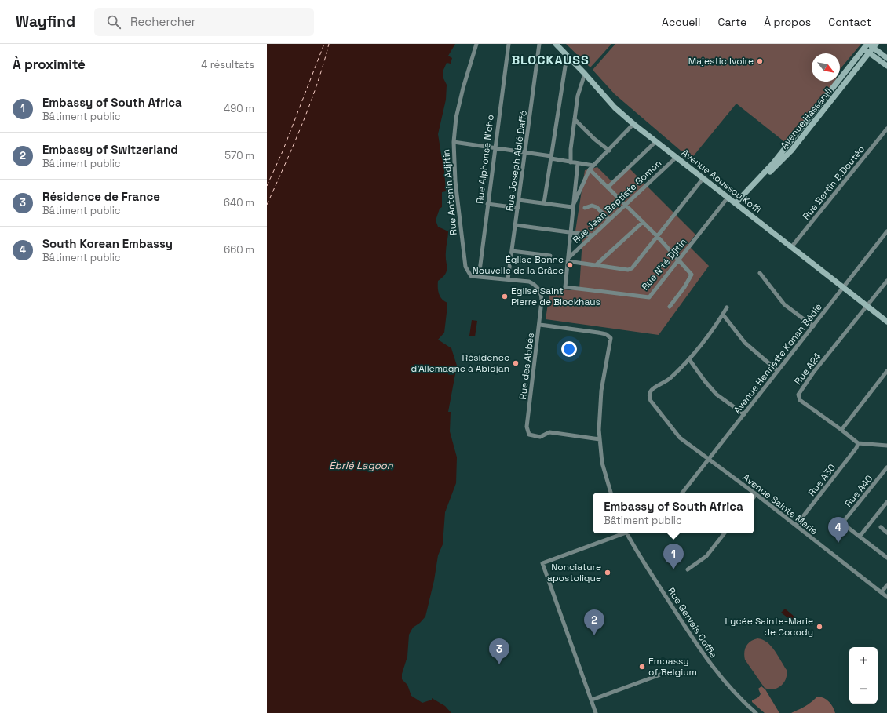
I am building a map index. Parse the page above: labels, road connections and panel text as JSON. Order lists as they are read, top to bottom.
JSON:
{
  "streets": {
    "street": [
      "Avenue Hassan II",
      "Rue Alphonse N'cho",
      "Rue Joseph Ablé Daffé",
      "Avenue Aoussou Koffi",
      "Rue Bertin B.Doutéo",
      "Rue Antonin Adjitin",
      "Rue Jean Baptiste Gomon",
      "Rue N'té Djitin",
      "Avenue Henriette Konan Bédié",
      "Rue des Abbés",
      "Rue A24",
      "Rue A30",
      "Rue A40",
      "Avenue Sainte Marie",
      "Rue Gervais Coffie"
    ]
  },
  "crossings": [
    ["Avenue Hassan II", "Avenue Aoussou Koffi"],
    ["Rue Alphonse N'cho", "Rue Antonin Adjitin"],
    ["Rue Alphonse N'cho", "Rue des Abbés"],
    ["Rue Joseph Ablé Daffé", "Rue des Abbés"],
    ["Avenue Aoussou Koffi", "Rue Bertin B.Doutéo"],
    ["Avenue Aoussou Koffi", "Rue Jean Baptiste Gomon"],
    ["Avenue Aoussou Koffi", "Rue N'té Djitin"],
    ["Avenue Aoussou Koffi", "Avenue Henriette Konan Bédié"],
    ["Avenue Aoussou Koffi", "Rue A24"],
    ["Rue Antonin Adjitin", "Rue des Abbés"],
    ["Rue Jean Baptiste Gomon", "Rue N'té Djitin"],
    ["Avenue Henriette Konan Bédié", "Avenue Sainte Marie"],
    ["Rue A24", "Rue A30"],
    ["Rue A30", "Avenue Sainte Marie"]
  ],
  "districts": ["BLOCKAUSS"],
  "water": ["Ébrié Lagoon"],
  "places": [
    "Majestic Ivoire",
    "Église Bonne Nouvelle de la Grâce",
    "Eglise Saint Pierre de Blockhaus",
    "Résidence d’Allemagne à Abidjan",
    "Nonciature apostolique",
    "Lycée Sainte-Marie de Cocody",
    "Embassy of Belgium"
  ],
  "north": "bottom right",
  "page": {
    "header": "Wayfind",
    "search": "Rechercher",
    "nav": [
      "Accueil",
      "Carte",
      "À propos",
      "Contact"
    ],
    "heading": ["À proximité", "4 résultats"],
    "list": [
      {
        "mark": "1",
        "name": "Embassy of South Africa",
        "note": "Bâtiment public",
        "value": "490 m"
      },
      {
        "mark": "2",
        "name": "Embassy of Switzerland",
        "note": "Bâtiment public",
        "value": "570 m"
      },
      {
        "mark": "3",
        "name": "Résidence de France",
        "note": "Bâtiment public",
        "value": "640 m"
      },
      {
        "mark": "4",
        "name": "South Korean Embassy",
        "note": "Bâtiment public",
        "value": "660 m"
      }
    ],
    "popup": ["Embassy of South Africa", "Bâtiment public"],
    "pins": [
      "4",
      "1",
      "2",
      "3"
    ],
    "map_buttons": ["+", "−"]
  }
}
